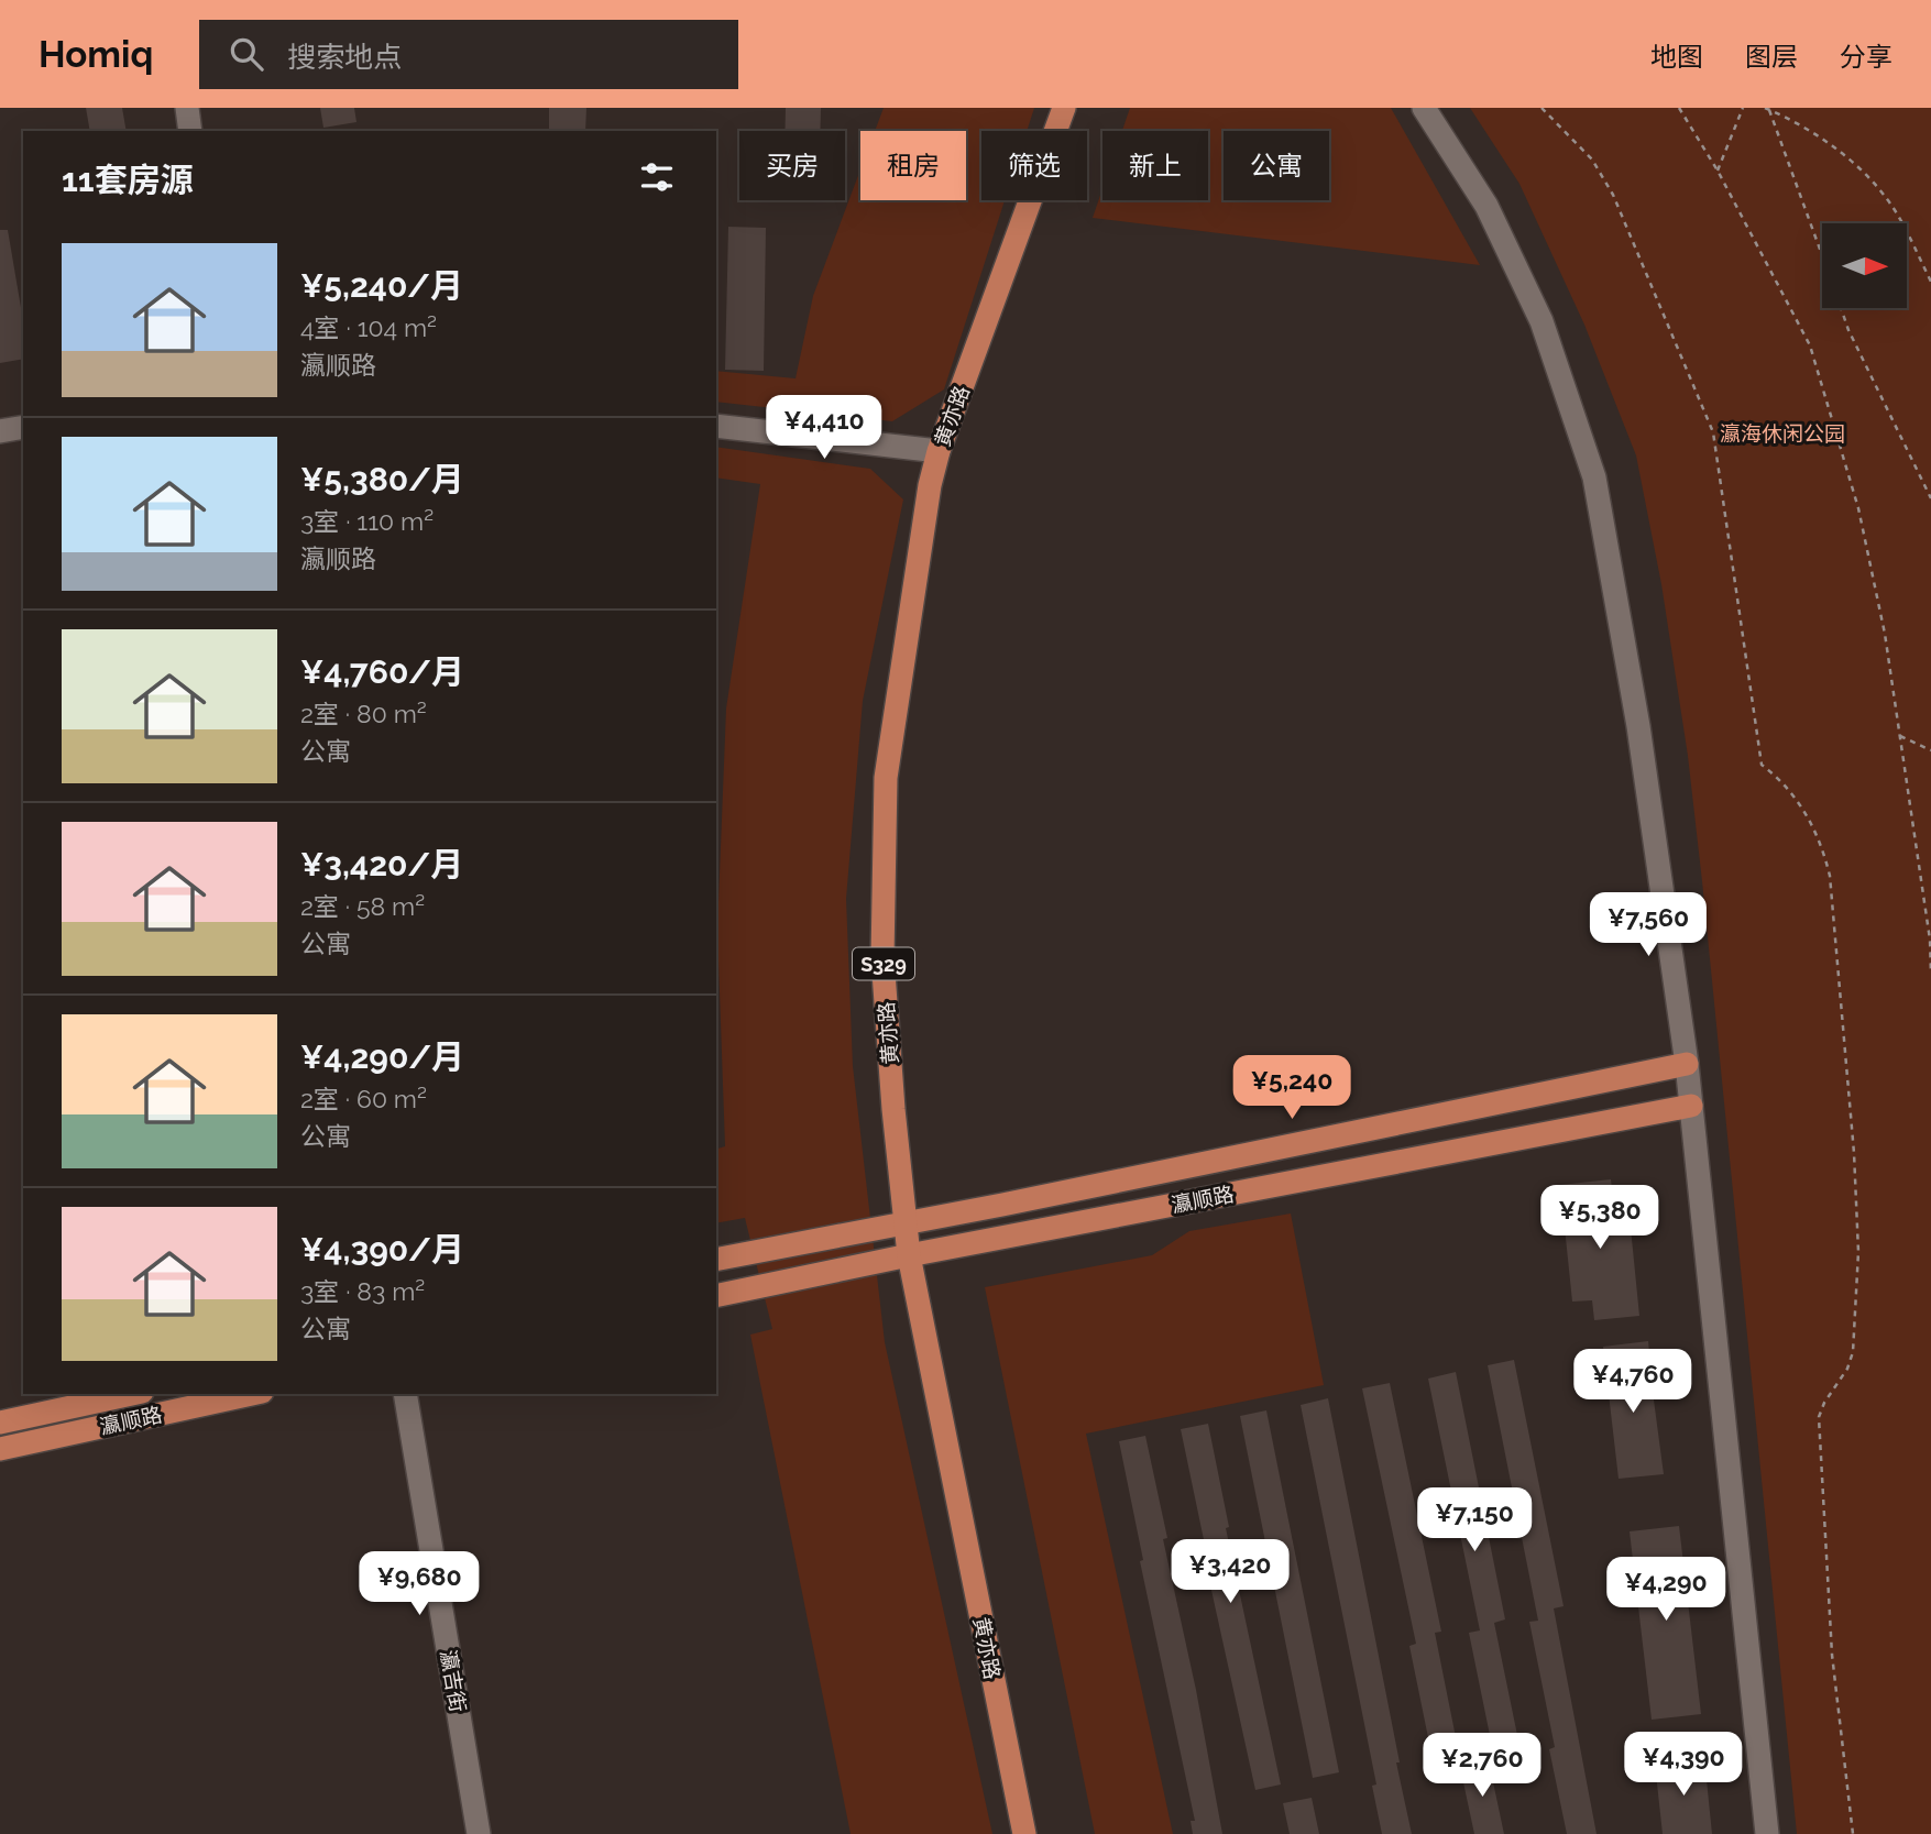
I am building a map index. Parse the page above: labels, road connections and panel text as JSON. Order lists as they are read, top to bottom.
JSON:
{
  "streets": {
    "main road": ["黄亦路", "S329", "瀛顺路"],
    "street": ["瀛吉街"]
  },
  "crossings": [
    ["黄亦路", "瀛顺路"]
  ],
  "parks": ["瀛海休闲公园"],
  "north": "right",
  "page": {
    "header": "Homiq",
    "search": "搜索地点",
    "nav": ["地图", "图层", "分享"],
    "chip": [
      "买房",
      "租房",
      "筛选",
      "新上",
      "公寓"
    ],
    "heading": "11套房源",
    "list": [
      {
        "name": "¥5,240/月",
        "note": "4室 · 104 m² · 瀛顺路"
      },
      {
        "name": "¥5,380/月",
        "note": "3室 · 110 m² · 瀛顺路"
      },
      {
        "name": "¥4,760/月",
        "note": "2室 · 80 m² · 公寓"
      },
      {
        "name": "¥3,420/月",
        "note": "2室 · 58 m² · 公寓"
      },
      {
        "name": "¥4,290/月",
        "note": "2室 · 60 m² · 公寓"
      },
      {
        "name": "¥4,390/月",
        "note": "3室 · 83 m² · 公寓"
      }
    ],
    "price": [
      "¥4,410",
      "¥7,560",
      "¥5,240",
      "¥5,380",
      "¥4,760",
      "¥7,150",
      "¥3,420",
      "¥9,680",
      "¥4,290",
      "¥4,390",
      "¥2,760"
    ]
  }
}
